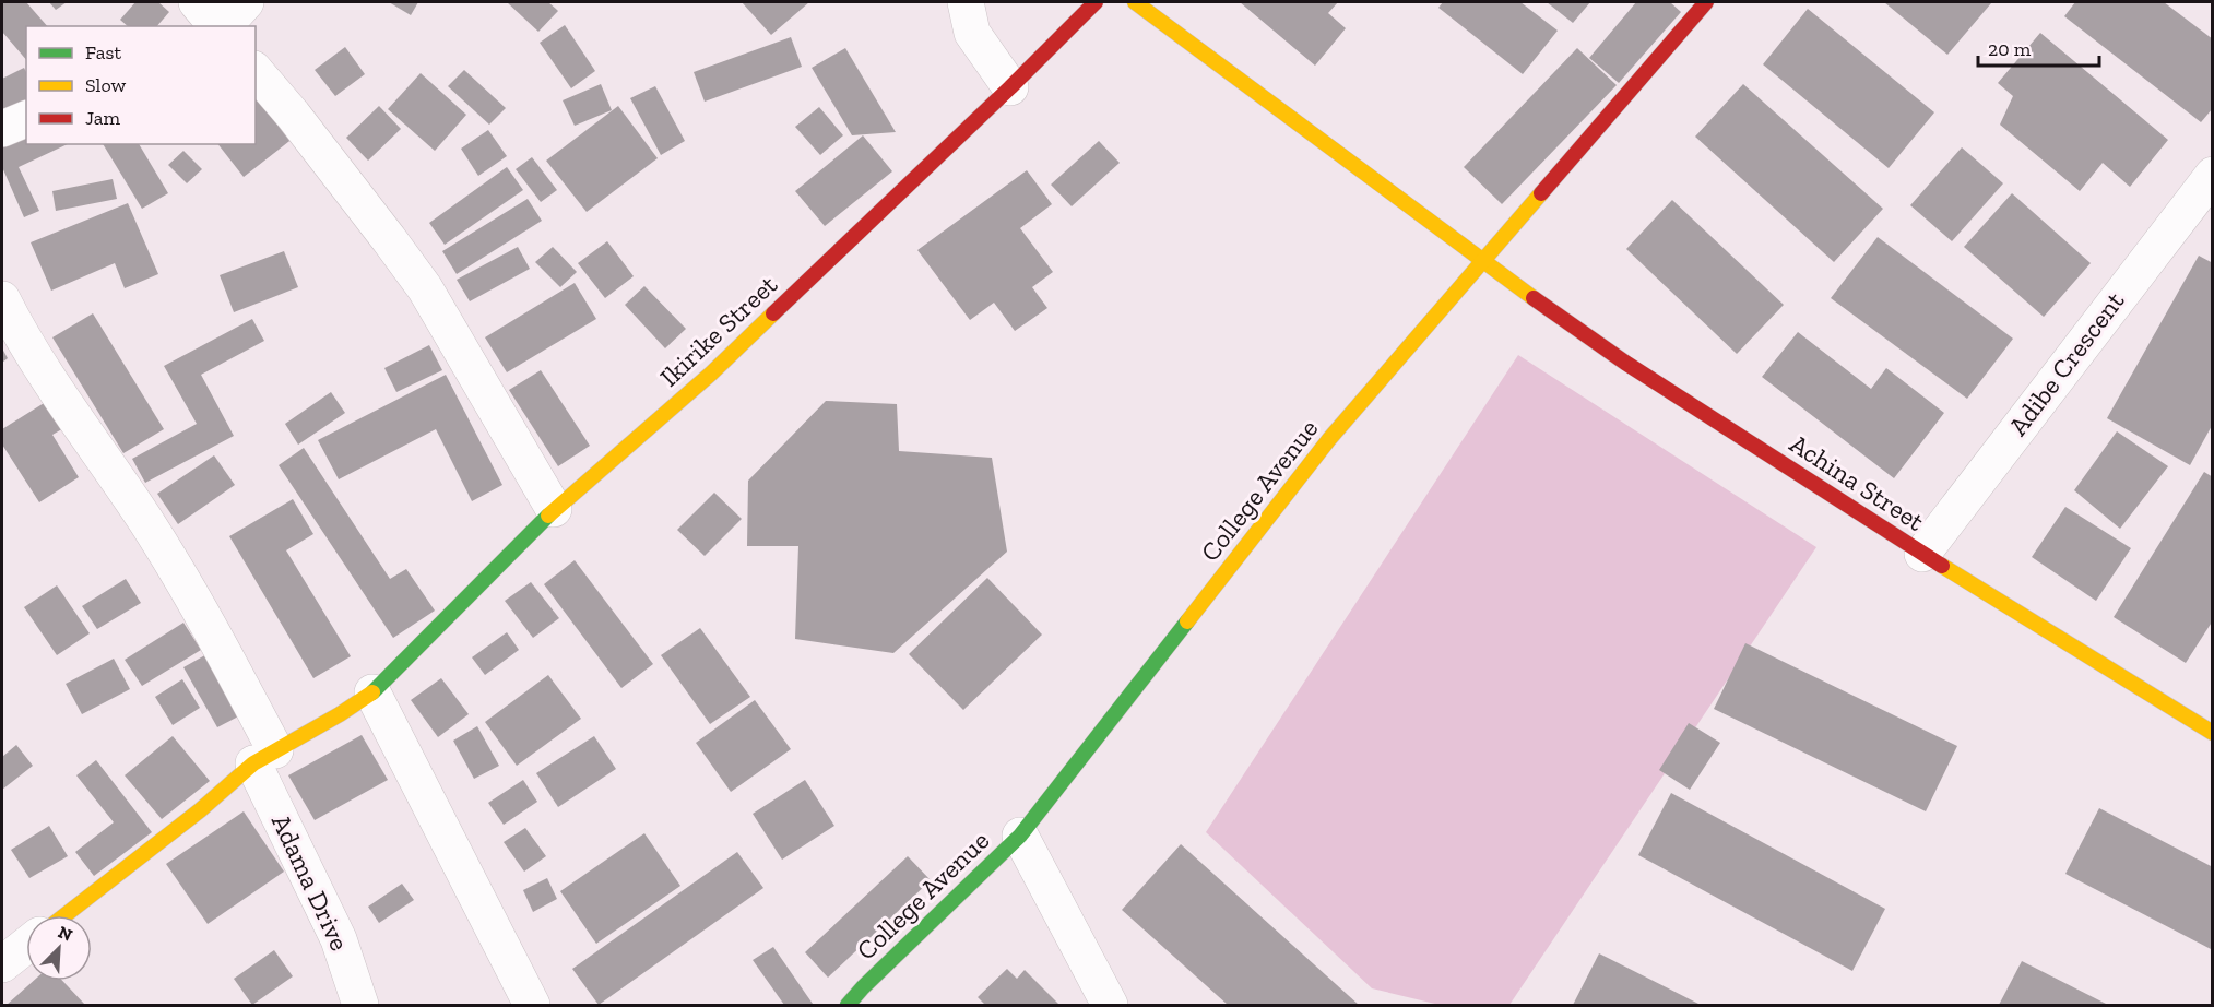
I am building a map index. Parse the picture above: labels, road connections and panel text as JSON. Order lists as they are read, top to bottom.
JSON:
{
  "streets": {
    "street": [
      "Ikirike Street",
      "Adibe Crescent",
      "Achina Street",
      "College Avenue",
      "Adama Drive"
    ]
  },
  "crossings": [
    ["Ikirike Street", "Adama Drive"],
    ["Adibe Crescent", "Achina Street"],
    ["Achina Street", "College Avenue"]
  ],
  "legend": ["Fast", "Slow", "Jam"],
  "scale_bar": "20 m",
  "north": "top right"
}
